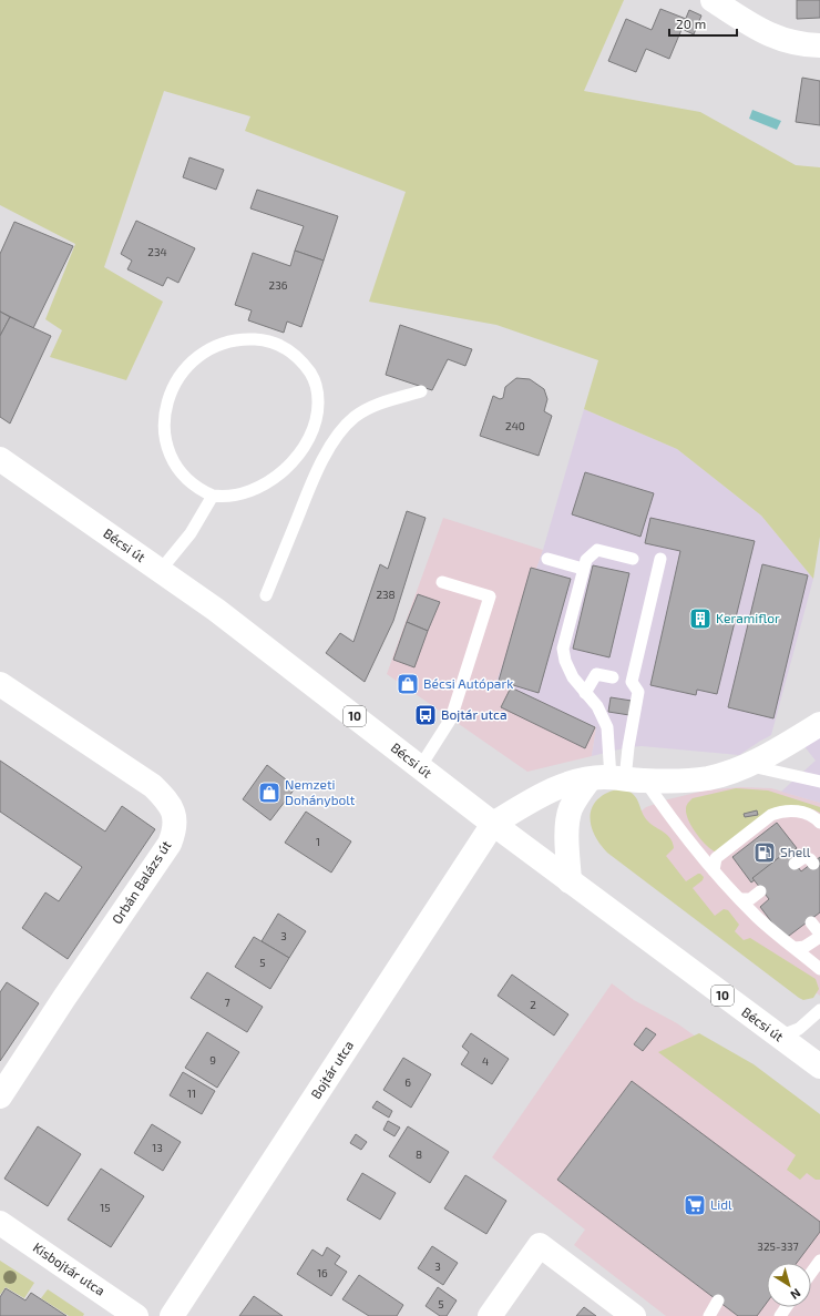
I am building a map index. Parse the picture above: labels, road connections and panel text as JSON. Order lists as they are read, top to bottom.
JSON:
{
  "streets": {
    "street": [
      "Bécsi út",
      "10",
      "Orbán Balázs út",
      "Bojtár utca",
      "Kisbojtár utca"
    ]
  },
  "crossings": [
    ["Bécsi út", "Bojtár utca"]
  ],
  "places": {
    "building": ["Keramiflor"],
    "shop": ["Bécsi Autópark", "Nemzeti Dohánybolt"],
    "bus stop": ["Bojtár utca"],
    "fuel station": ["Shell"],
    "supermarket": ["Lidl"]
  },
  "house_numbers": [
    "234",
    "236",
    "240",
    "238",
    "1",
    "3",
    "5",
    "7",
    "2",
    "9",
    "4",
    "6",
    "11",
    "13",
    "8",
    "15",
    "325-337",
    "3",
    "16",
    "5"
  ],
  "scale_bar": "20 m",
  "north": "bottom right"
}
